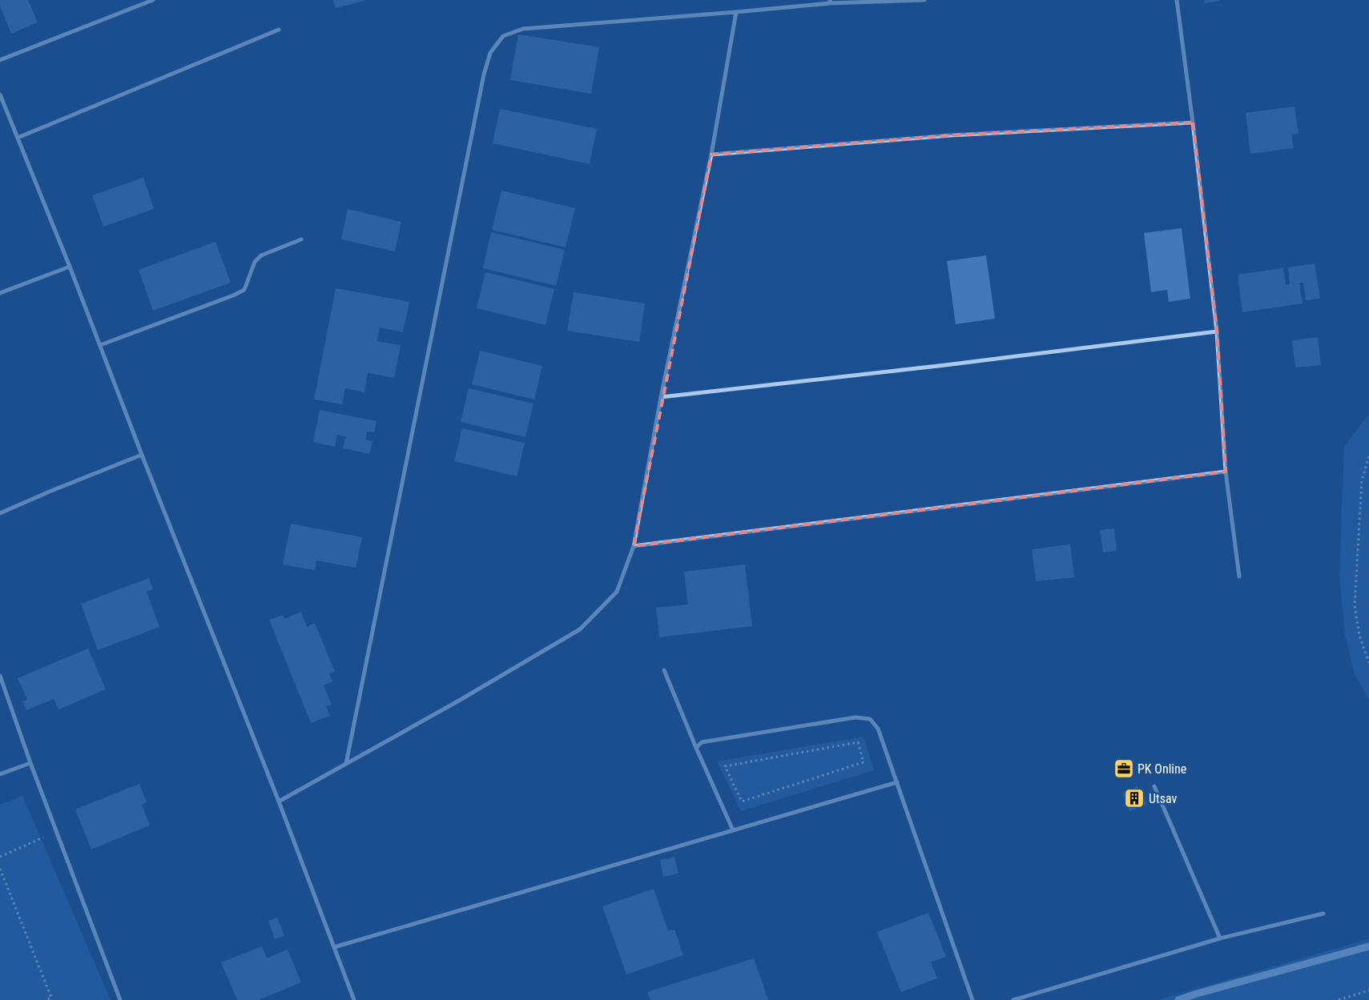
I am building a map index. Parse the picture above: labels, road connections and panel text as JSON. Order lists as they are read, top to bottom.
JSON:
{
  "places": {
    "office": ["PK Online"],
    "building": ["Utsav"]
  }
}
